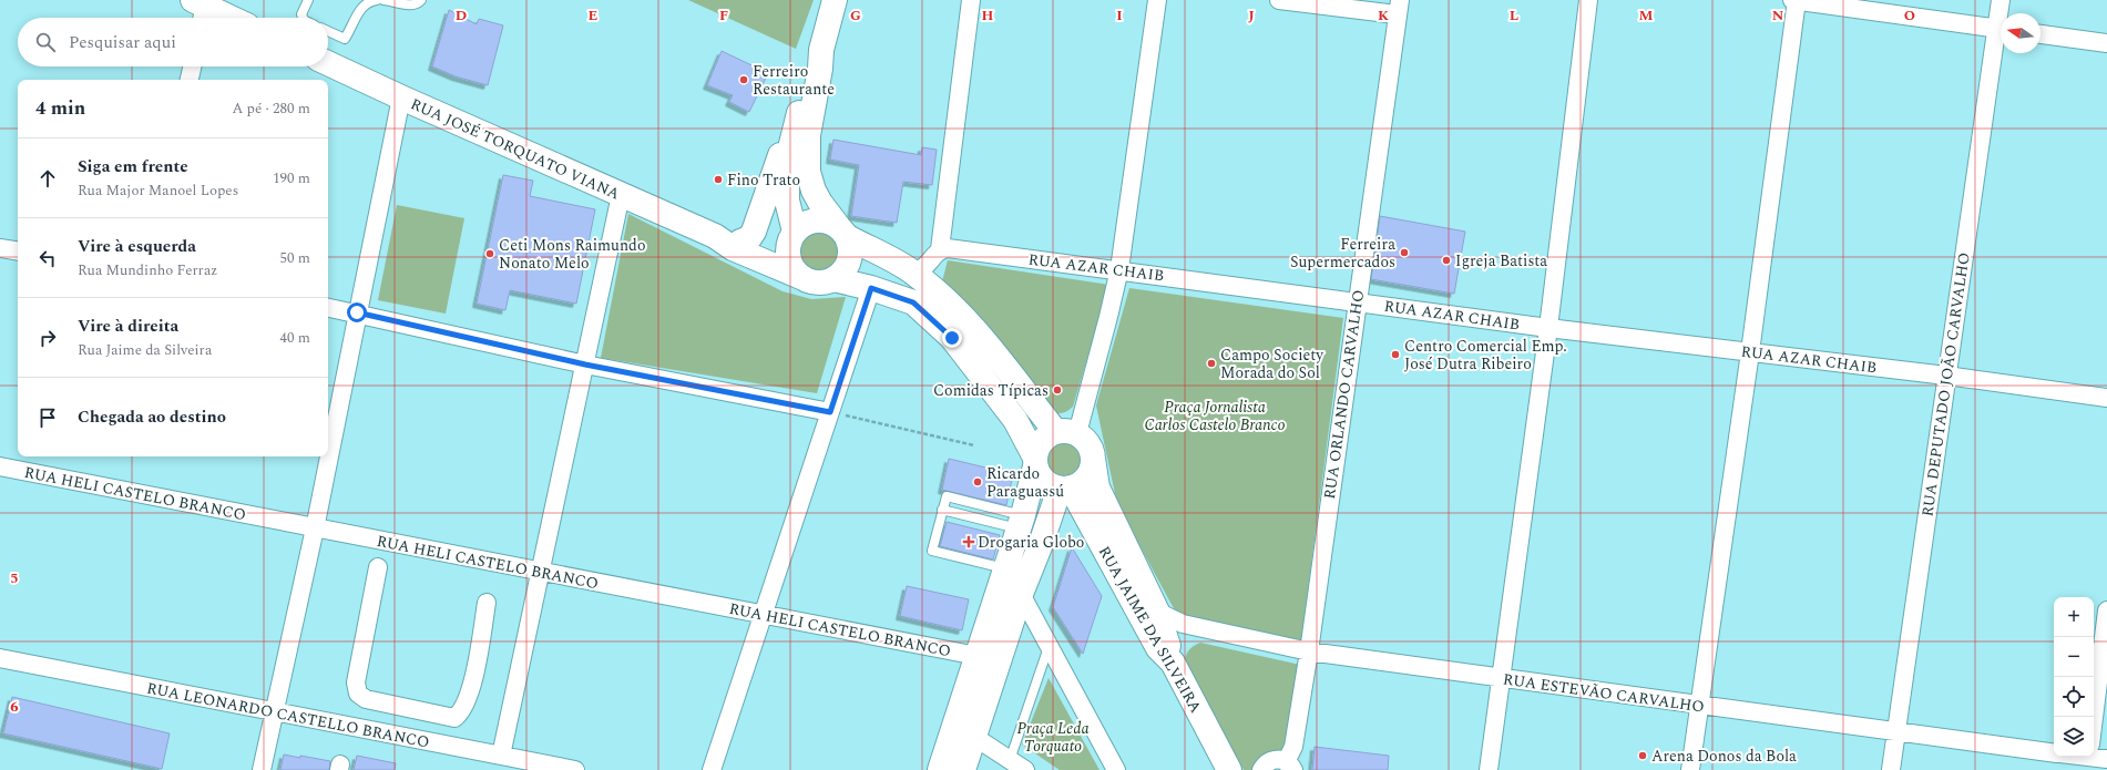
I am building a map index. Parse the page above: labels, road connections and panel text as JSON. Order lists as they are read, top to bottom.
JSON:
{
  "streets": {
    "main road": ["RUA JOSÉ TORQUATO VIANA", "RUA JAIME DA SILVEIRA"],
    "street": [
      "RUA AZAR CHAIB",
      "RUA DEPUTADO JOÃO CARVALHO",
      "RUA ORLANDO CARVALHO",
      "RUA HELI CASTELO BRANCO",
      "RUA ESTEVÃO CARVALHO",
      "RUA LEONARDO CASTELLO BRANCO"
    ]
  },
  "crossings": [
    ["RUA AZAR CHAIB", "RUA DEPUTADO JOÃO CARVALHO"],
    ["RUA AZAR CHAIB", "RUA ORLANDO CARVALHO"],
    ["RUA DEPUTADO JOÃO CARVALHO", "RUA ESTEVÃO CARVALHO"],
    ["RUA ORLANDO CARVALHO", "RUA ESTEVÃO CARVALHO"]
  ],
  "parks": ["Praça Jornalista Carlos Castelo Branco", "Praça Leda Torquato"],
  "places": {
    "other": [
      "Ferreiro Restaurante",
      "Fino Trato",
      "Ferreira Supermercados",
      "Ceti Mons Raimundo Nonato Melo",
      "Igreja Batista",
      "Centro Comercial Emp. José Dutra Ribeiro",
      "Campo Society Morada do Sol",
      "Comidas Típicas",
      "Ricardo Paraguassú",
      "Arena Donos da Bola"
    ],
    "health": ["Drogaria Globo"]
  },
  "north": "left",
  "page": {
    "search": "Pesquisar aqui",
    "heading": ["4 min", "A pé · 280 m"],
    "list": [
      ["Siga em frente", "Rua Major Manoel Lopes", "190 m"],
      ["Vire à esquerda", "Rua Mundinho Ferraz", "50 m"],
      ["Vire à direita", "Rua Jaime da Silveira", "40 m"],
      "Chegada ao destino"
    ],
    "map_buttons": ["+", "−"]
  },
  "grid": {
    "columns": [
      "D",
      "E",
      "F",
      "G",
      "H",
      "I",
      "J",
      "K",
      "L",
      "M",
      "N",
      "O"
    ],
    "rows": ["5", "6"]
  }
}
